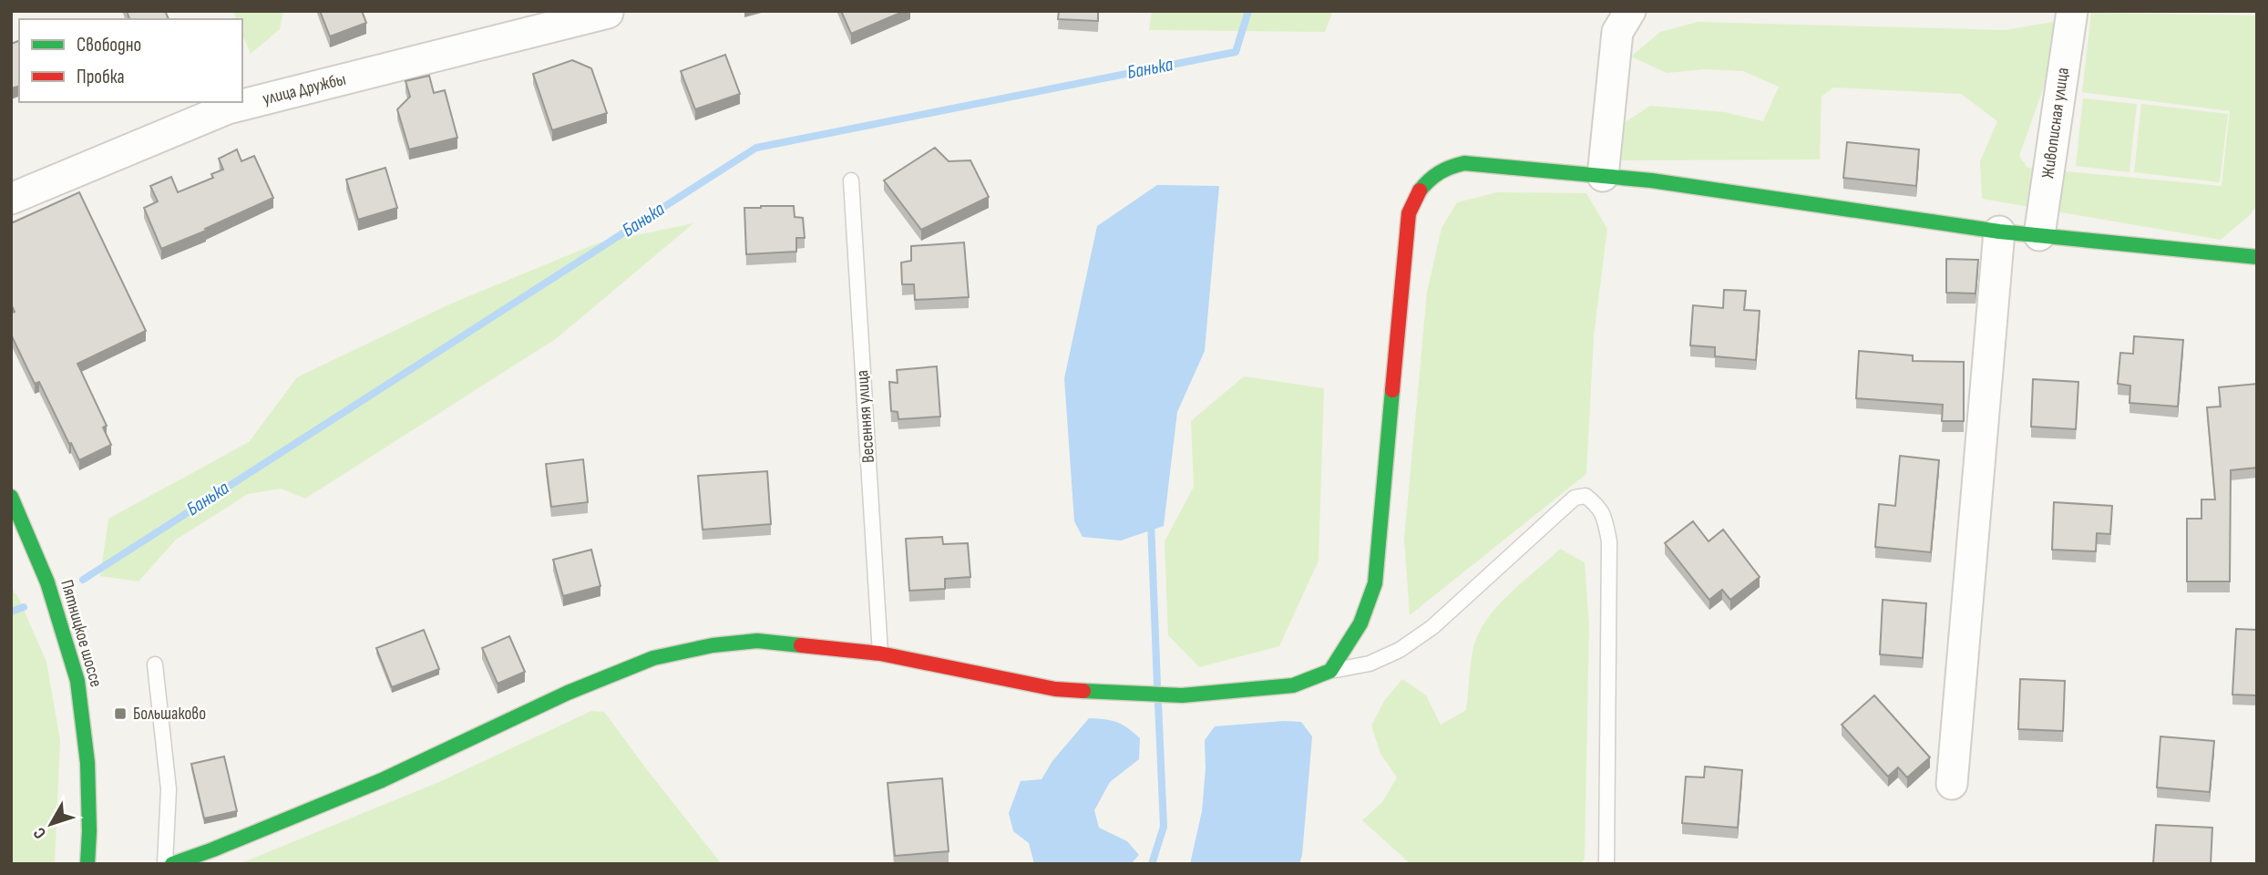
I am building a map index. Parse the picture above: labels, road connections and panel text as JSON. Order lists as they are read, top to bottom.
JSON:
{
  "streets": {
    "street": ["улица Дружбы", "Живописная улица", "Пятницкое шоссе"],
    "lane": ["Весенняя улица"]
  },
  "water": ["Банька"],
  "places": {
    "transit": ["Большаково"]
  },
  "legend": ["Свободно", "Пробка"],
  "north": "bottom left"
}
